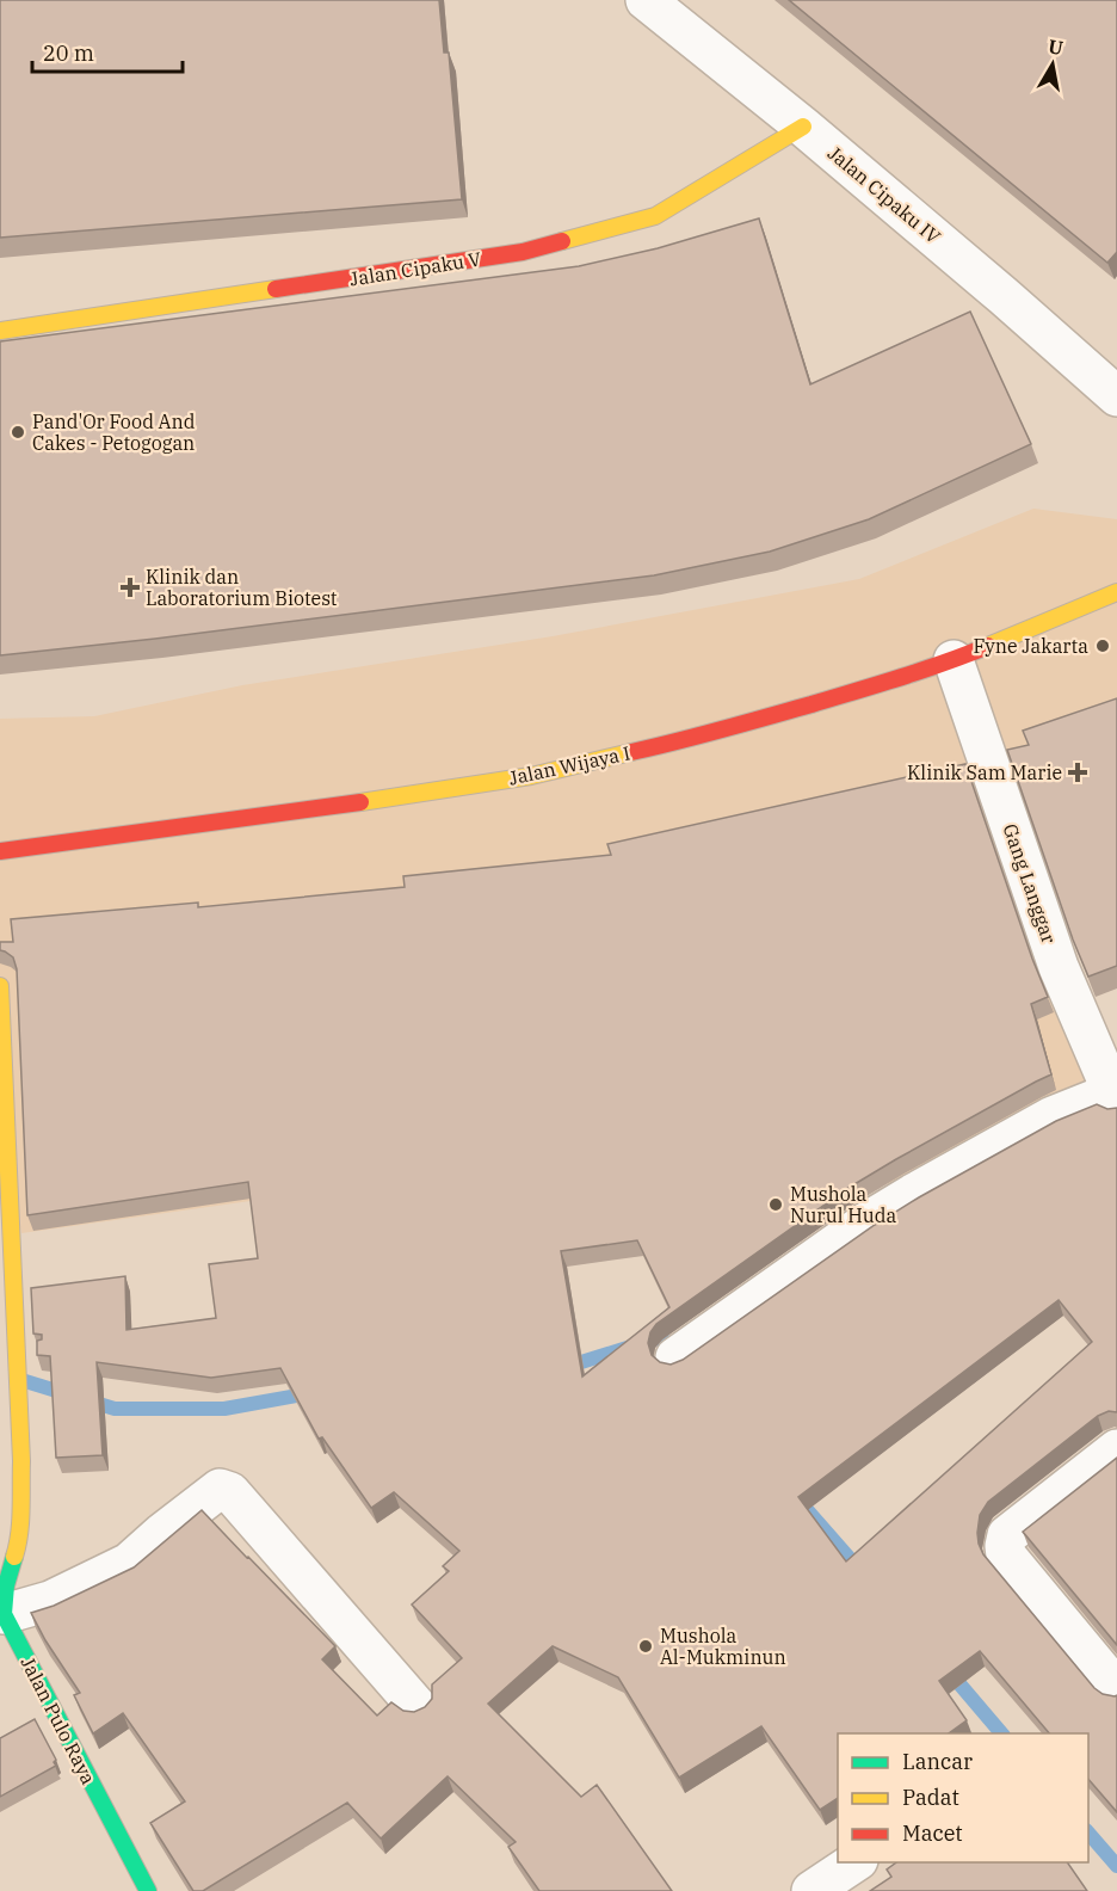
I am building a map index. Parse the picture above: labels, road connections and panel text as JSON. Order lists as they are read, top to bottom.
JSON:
{
  "streets": {
    "street": [
      "Jalan Cipaku IV",
      "Jalan Cipaku V",
      "Jalan Wijaya I",
      "Gang Langgar",
      "Jalan Pulo Raya"
    ]
  },
  "crossings": [
    ["Jalan Cipaku IV", "Jalan Cipaku V"],
    ["Jalan Wijaya I", "Gang Langgar"]
  ],
  "places": {
    "other": [
      "Pand'Or Food And Cakes - Petogogan",
      "Fyne Jakarta",
      "Mushola Nurul Huda",
      "Mushola Al-Mukminun"
    ],
    "health": ["Klinik dan Laboratorium Biotest", "Klinik Sam Marie"]
  },
  "legend": ["Lancar", "Padat", "Macet"],
  "scale_bar": "20 m",
  "north": "top"
}
